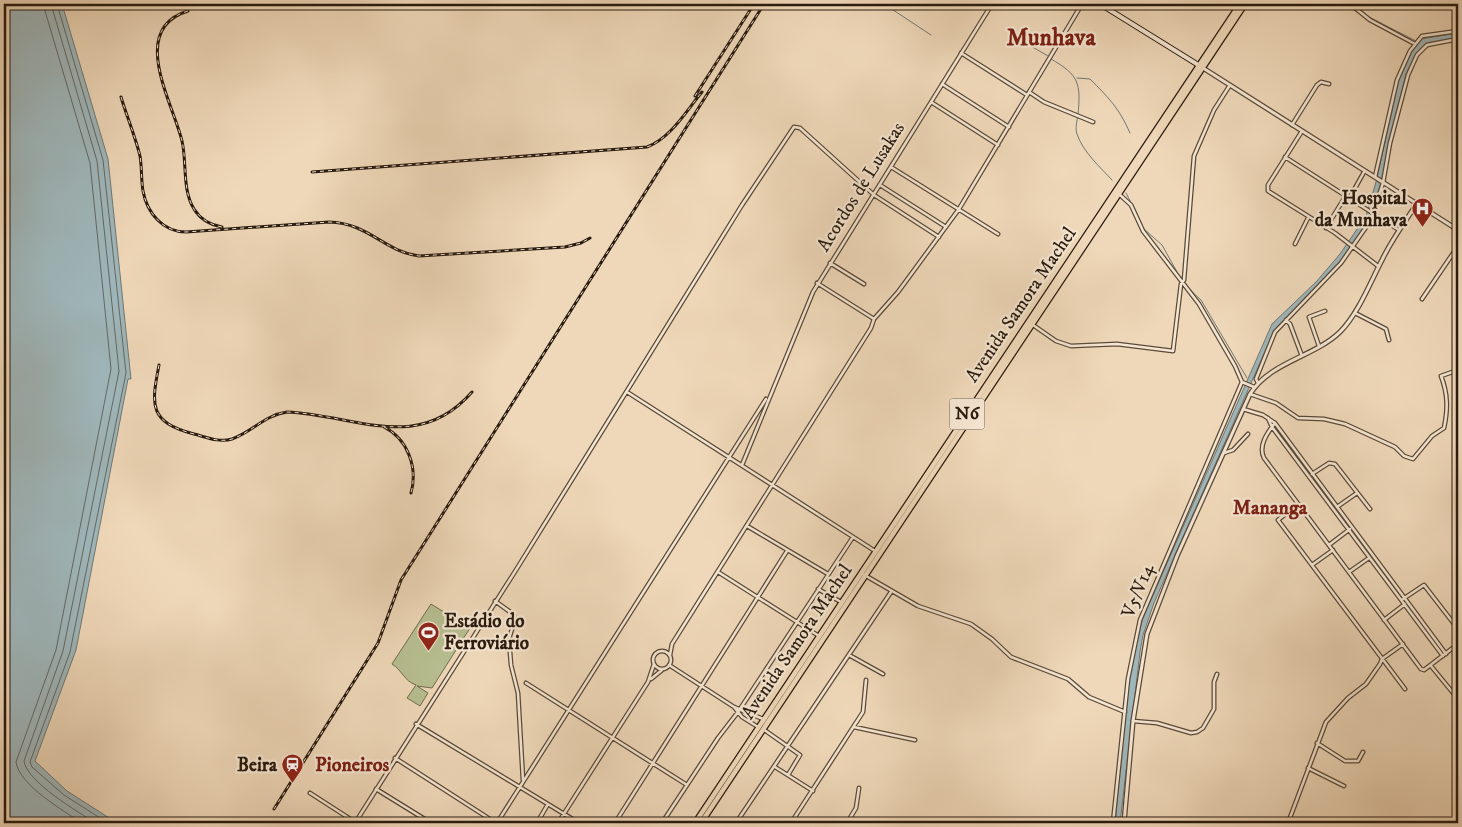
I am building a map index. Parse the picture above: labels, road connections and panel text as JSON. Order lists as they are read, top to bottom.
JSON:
{
  "streets": {
    "highway": ["Avenida Samora Machel", "N6"],
    "street": ["Acordos de Lusakas", "V5/V14"]
  },
  "districts": ["Munhava", "Mananga", "Pioneiros"],
  "places": {
    "hospital": ["Hospital da Munhava"],
    "sports": ["Estádio do Ferroviário"],
    "station": ["Beira"]
  }
}
